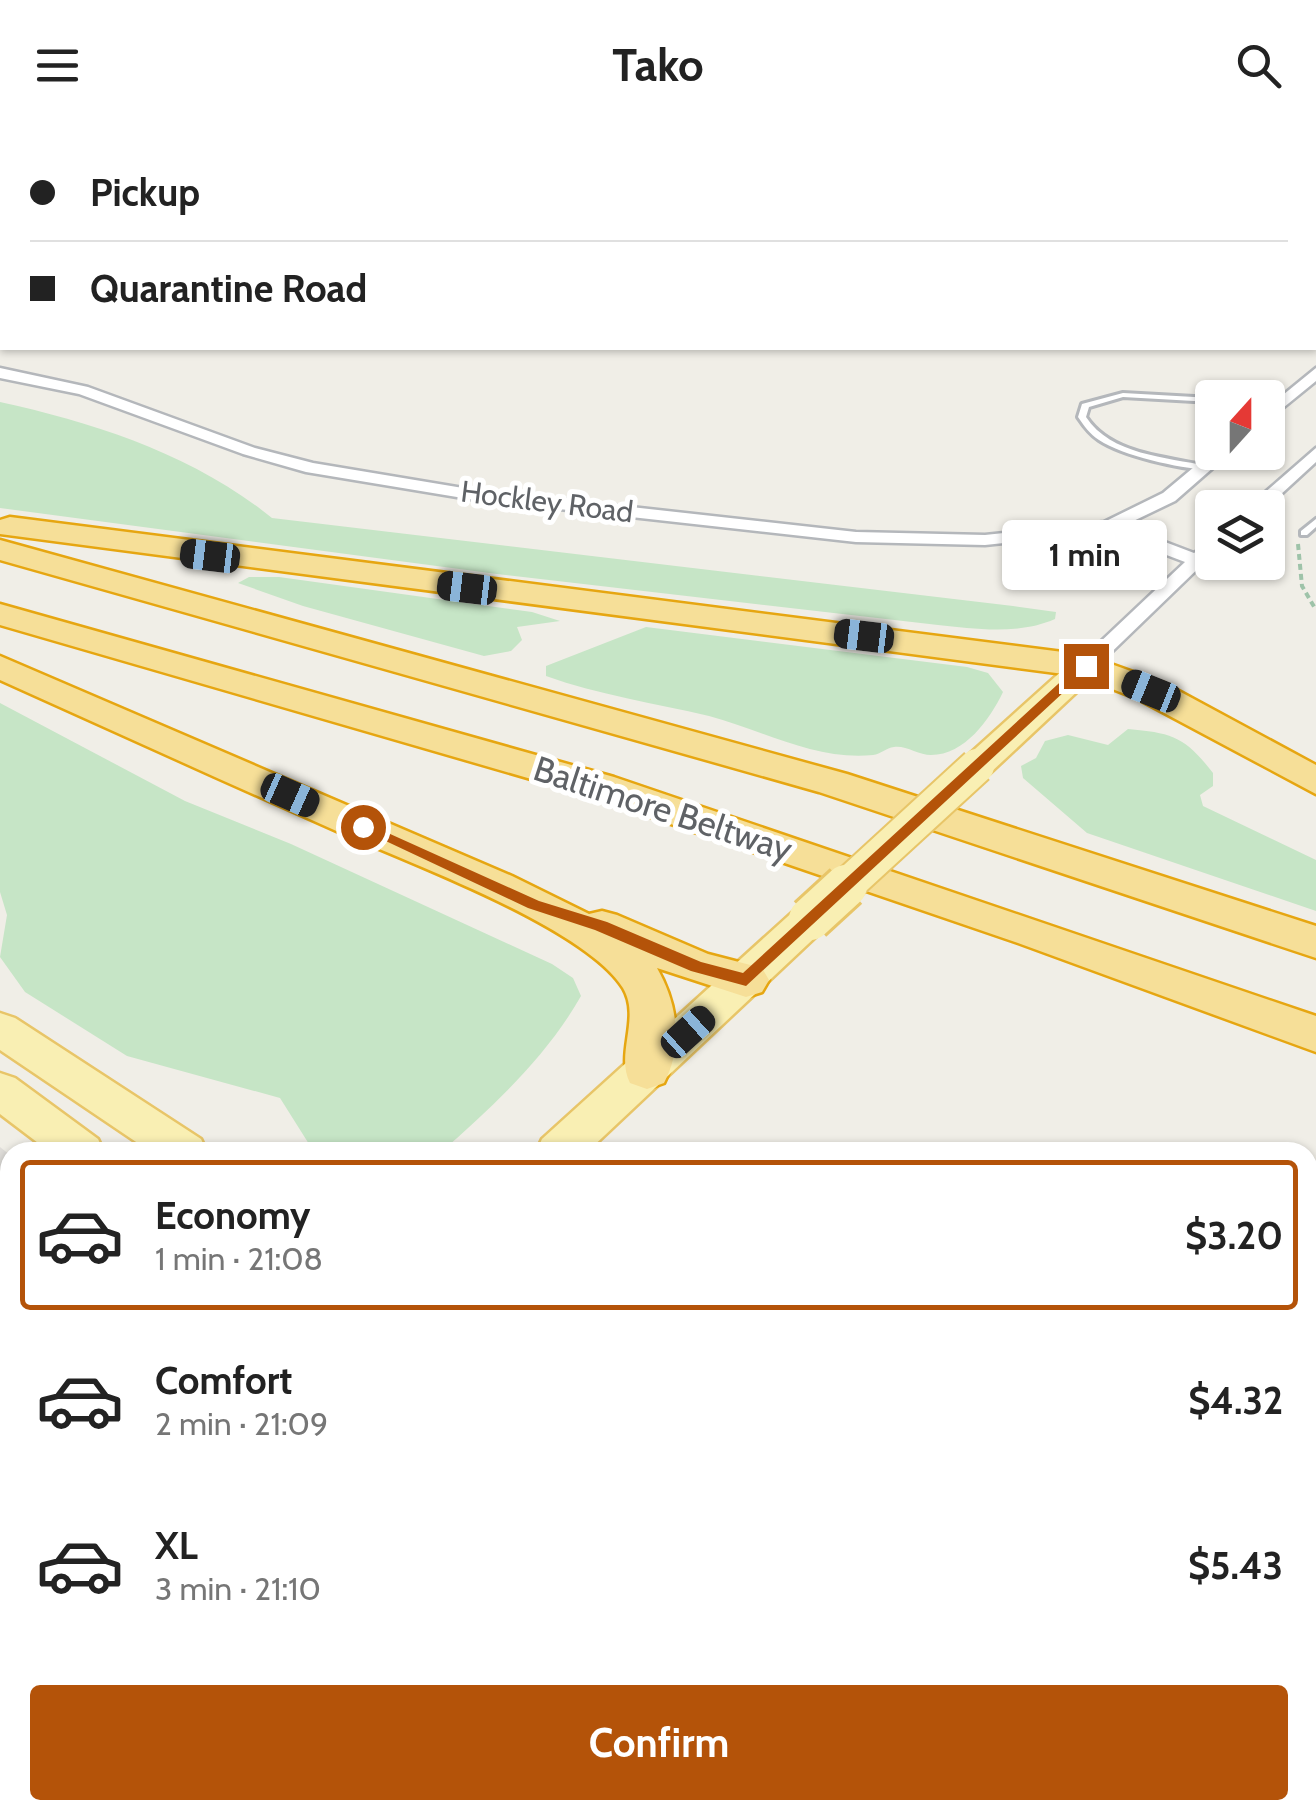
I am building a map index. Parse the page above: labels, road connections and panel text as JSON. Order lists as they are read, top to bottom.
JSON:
{
  "streets": {
    "highway": ["Baltimore Beltway"],
    "street": ["Hockley Road"]
  },
  "north": "top",
  "page": {
    "header": "Tako",
    "banner": ["Pickup", "Quarantine Road"],
    "bubble": "1 min",
    "list": [
      {
        "name": "Economy",
        "note": "1 min · 21:08",
        "value": "$3.20"
      },
      {
        "name": "Comfort",
        "note": "2 min · 21:09",
        "value": "$4.32"
      },
      {
        "name": "XL",
        "note": "3 min · 21:10",
        "value": "$5.43"
      }
    ],
    "buttons": "Confirm"
  }
}
